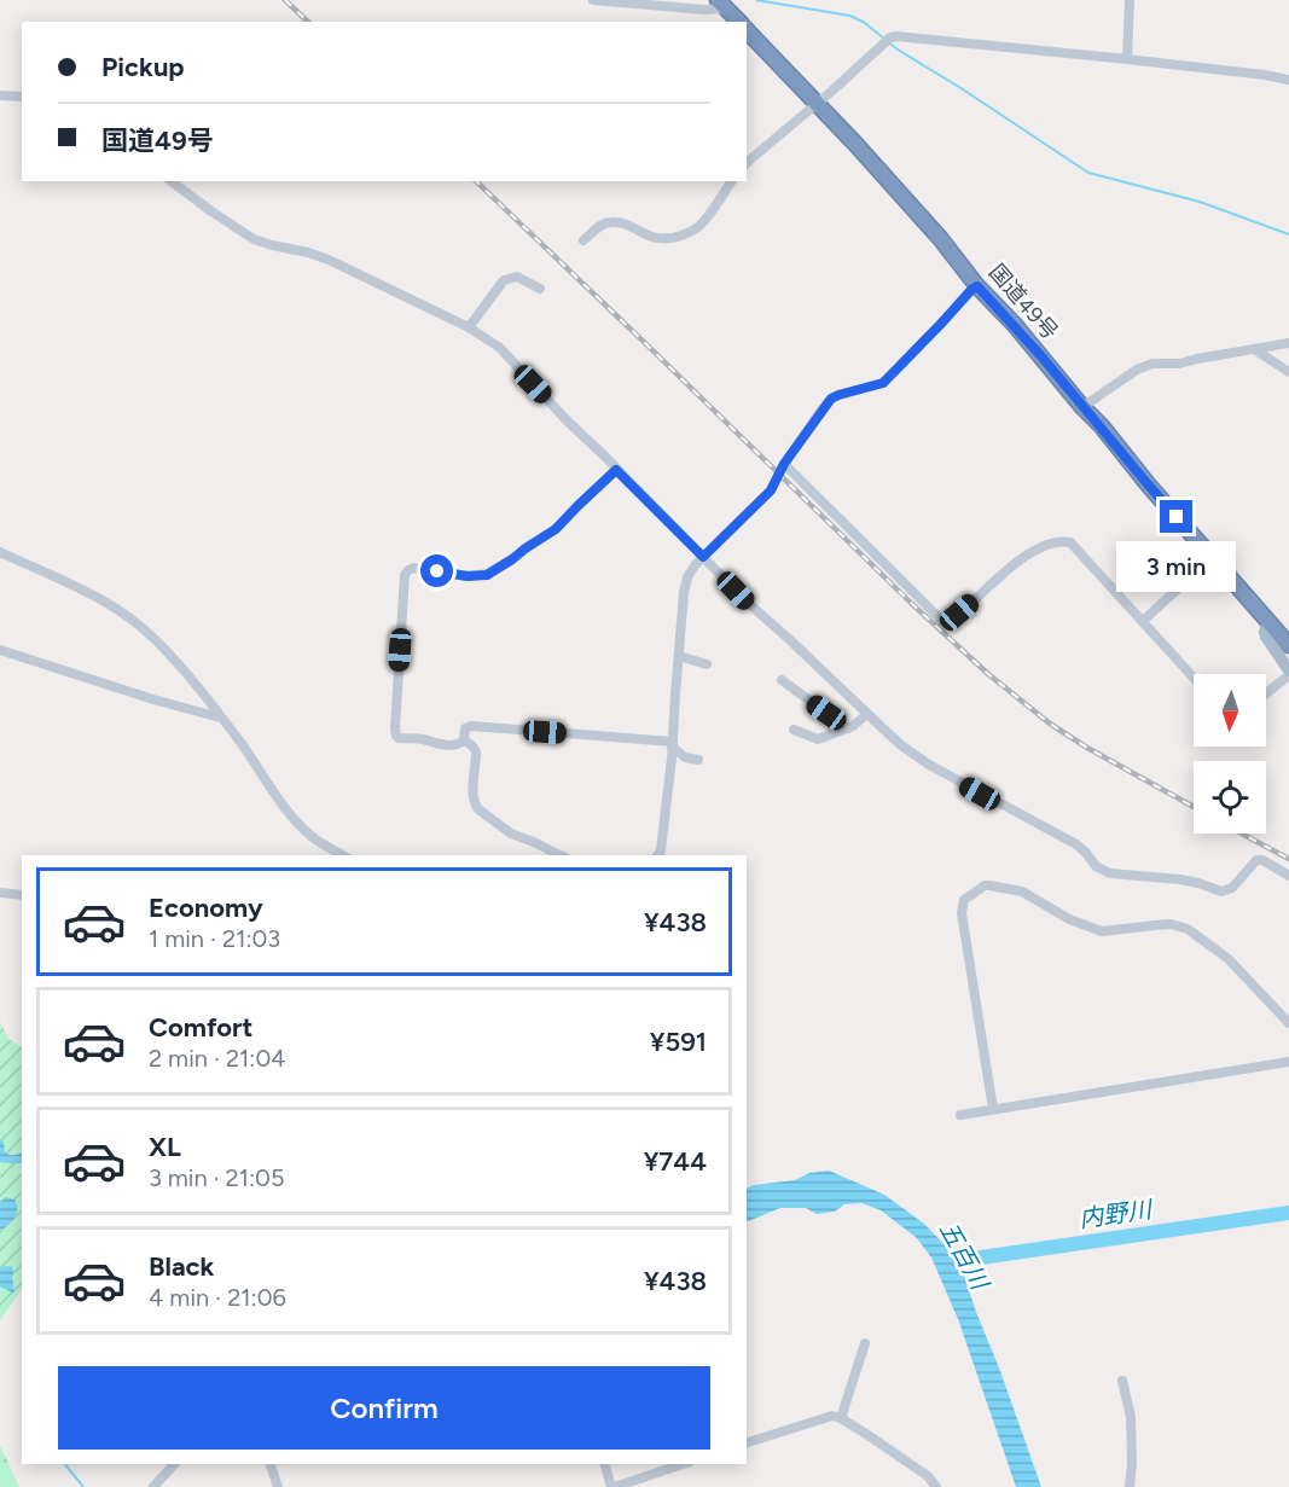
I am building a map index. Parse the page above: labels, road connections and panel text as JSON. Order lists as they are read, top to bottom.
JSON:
{
  "streets": {
    "highway": ["国道49号"]
  },
  "water": ["内野川", "五百川"],
  "north": "bottom",
  "page": {
    "banner": ["Pickup", "国道49号"],
    "bubble": "3 min",
    "list": [
      {
        "name": "Economy",
        "note": "1 min · 21:03",
        "value": "¥438"
      },
      {
        "name": "Comfort",
        "note": "2 min · 21:04",
        "value": "¥591"
      },
      {
        "name": "XL",
        "note": "3 min · 21:05",
        "value": "¥744"
      },
      {
        "name": "Black",
        "note": "4 min · 21:06",
        "value": "¥438"
      }
    ],
    "buttons": "Confirm"
  }
}
